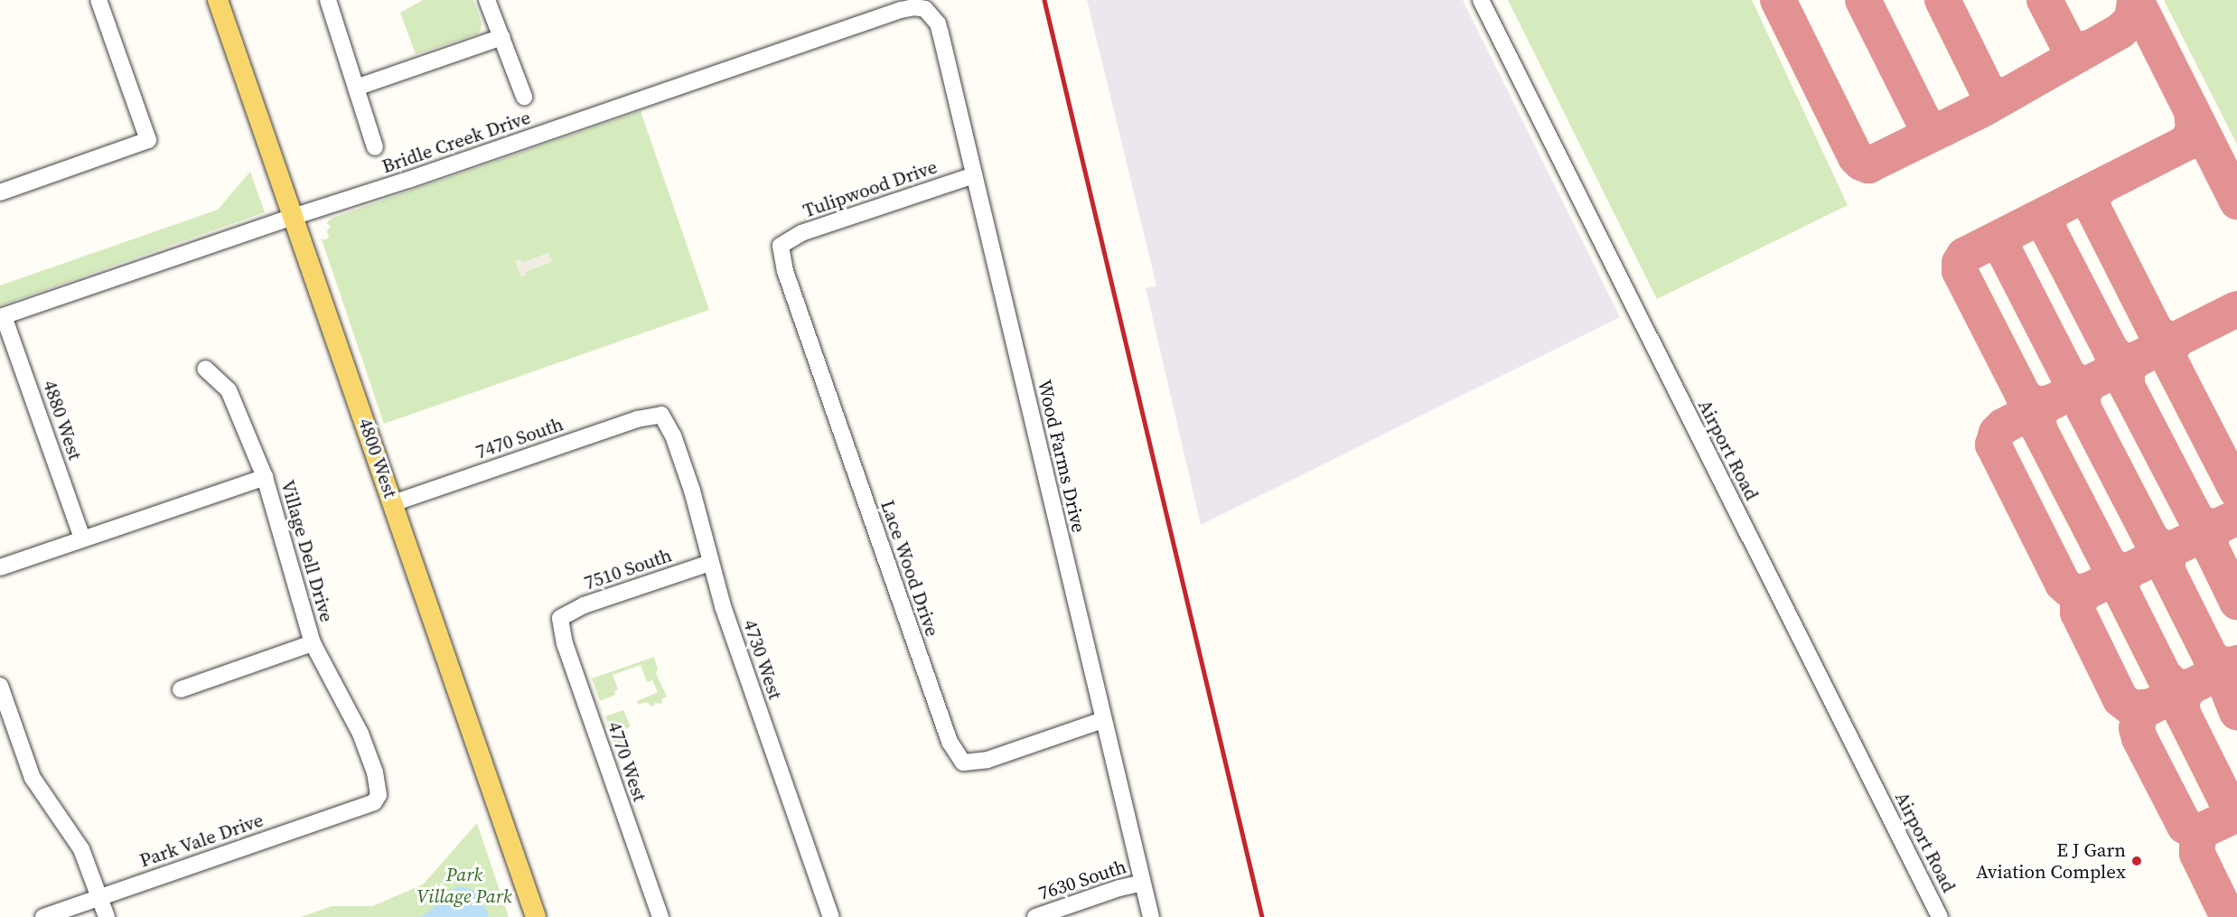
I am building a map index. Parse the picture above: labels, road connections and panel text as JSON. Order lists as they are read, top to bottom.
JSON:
{
  "streets": {
    "main road": ["4800 West"],
    "street": [
      "Bridle Creek Drive",
      "Tulipwood Drive",
      "4880 West",
      "7470 South",
      "Airport Road",
      "Wood Farms Drive",
      "Village Dell Drive",
      "Lace Wood Drive",
      "7510 South",
      "4730 West",
      "4770 West",
      "Park Vale Drive",
      "7630 South"
    ]
  },
  "crossings": [
    ["Bridle Creek Drive", "4880 West"],
    ["Bridle Creek Drive", "Wood Farms Drive"],
    ["Bridle Creek Drive", "4800 West"],
    ["Tulipwood Drive", "Wood Farms Drive"],
    ["Tulipwood Drive", "Lace Wood Drive"],
    ["4880 West", "Village Dell Drive"],
    ["7470 South", "4800 West"],
    ["7470 South", "4730 West"],
    ["Wood Farms Drive", "Lace Wood Drive"],
    ["Wood Farms Drive", "7630 South"],
    ["Village Dell Drive", "Park Vale Drive"],
    ["7510 South", "4730 West"],
    ["7510 South", "4770 West"]
  ],
  "parks": ["Park Village Park"],
  "places": ["E J Garn Aviation Complex"]
}
